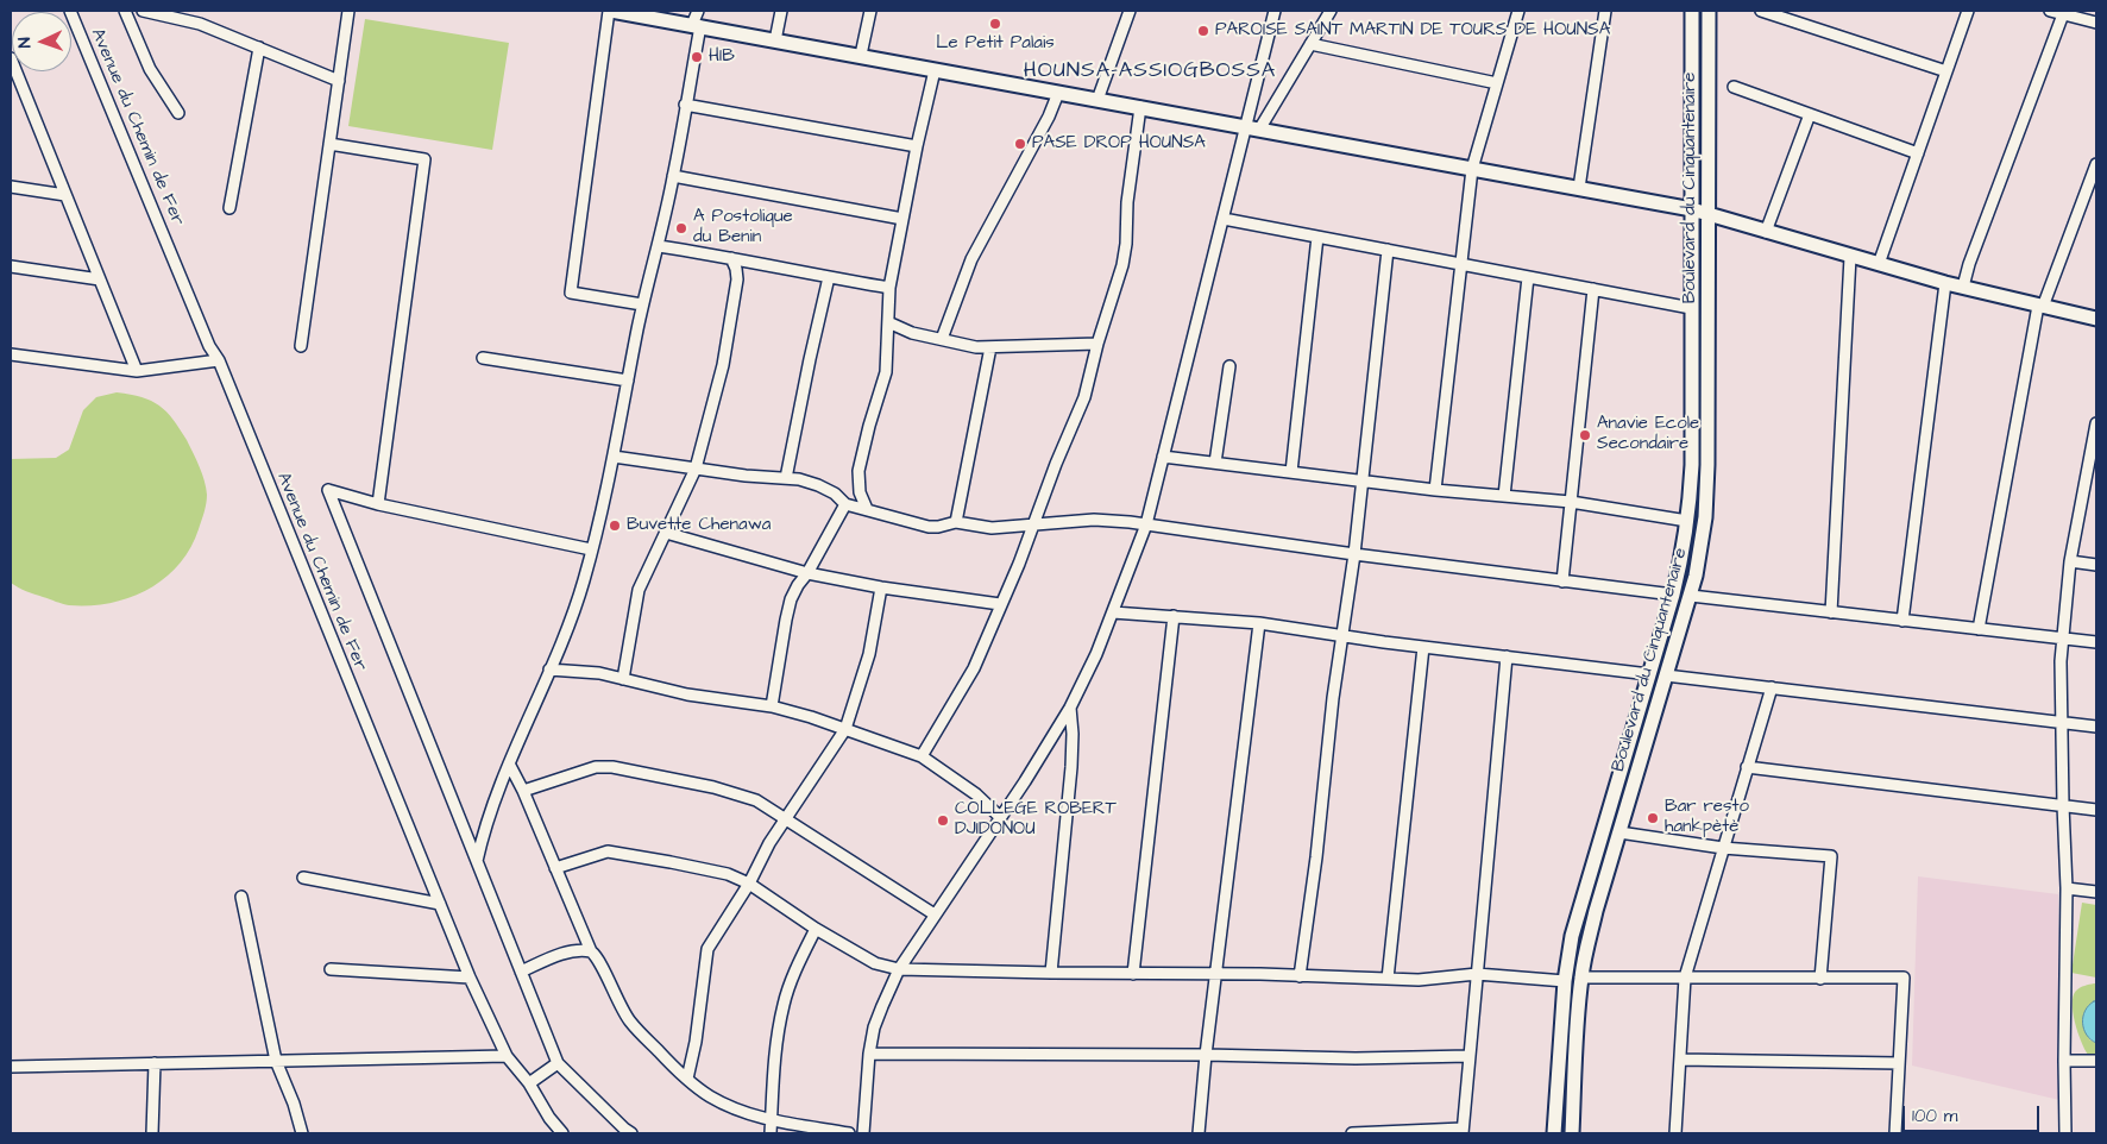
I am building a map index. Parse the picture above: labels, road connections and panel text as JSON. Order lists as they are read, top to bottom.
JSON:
{
  "streets": {
    "main road": ["Boulevard du Cinquantenaire"],
    "street": ["Avenue du Chemin de Fer"]
  },
  "districts": ["HOUNSA-ASSIOGBOSSA"],
  "places": [
    "Le Petit Palais",
    "PAROISE SAINT MARTIN DE TOURS DE HOUNSA",
    "HIB",
    "PASE DROP HOUNSA",
    "A Postolique du Benin",
    "Anavie Ecole Secondaire",
    "Buvette Chenawa",
    "Bar resto hankpètè",
    "COLLEGE ROBERT DJIDONOU"
  ],
  "scale_bar": "100 m",
  "north": "left"
}
